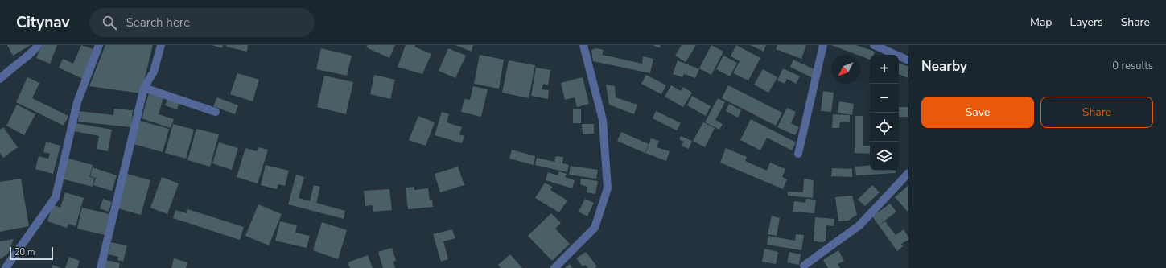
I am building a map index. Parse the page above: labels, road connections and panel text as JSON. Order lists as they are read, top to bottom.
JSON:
{
  "scale_bar": "20 m",
  "north": "bottom left",
  "page": {
    "header": "Citynav",
    "search": "Search here",
    "nav": ["Map", "Layers", "Share"],
    "heading": ["Nearby", "0 results"],
    "map_buttons": ["+", "−"],
    "buttons": ["Save", "Share"],
    "scale": "20 m"
  }
}
